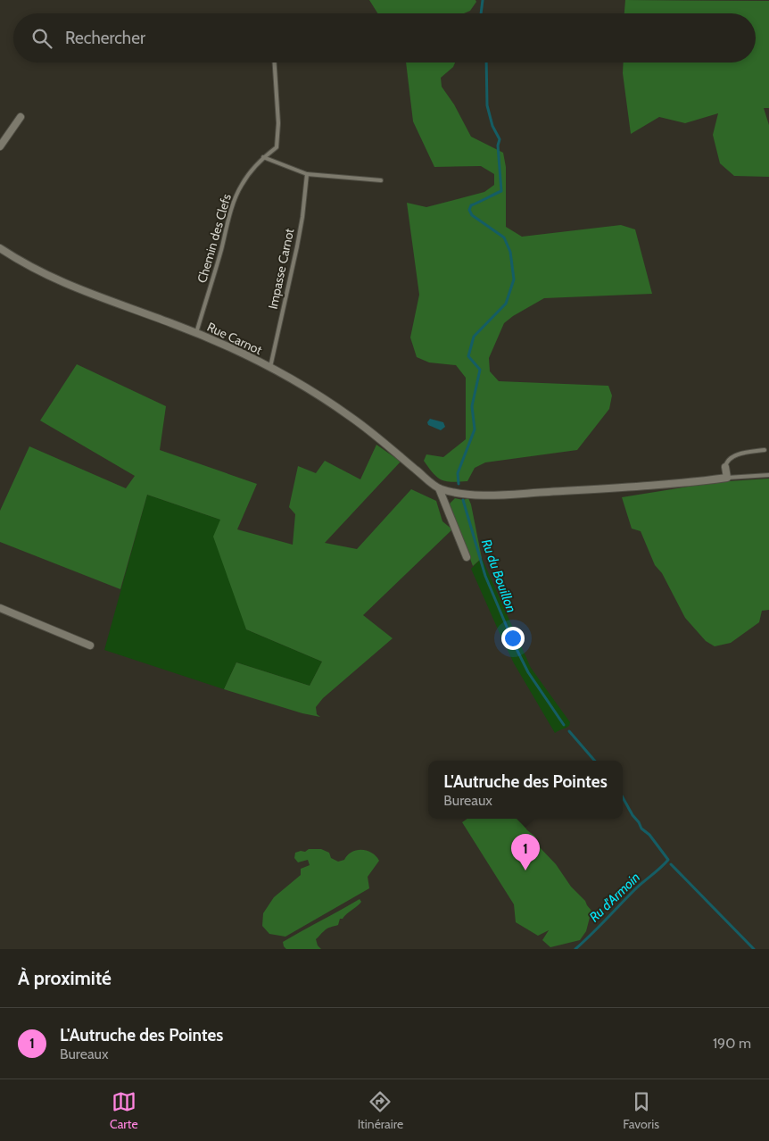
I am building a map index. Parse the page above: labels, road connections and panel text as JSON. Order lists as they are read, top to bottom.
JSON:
{
  "streets": {
    "street": ["Rue Carnot"],
    "lane": ["Chemin des Clefs", "Impasse Carnot"]
  },
  "crossings": [
    ["Chemin des Clefs", "Rue Carnot"],
    ["Impasse Carnot", "Rue Carnot"]
  ],
  "water": ["Ru du Bouillon", "Ru d'Armoin"],
  "page": {
    "search": "Rechercher",
    "popup": ["L'Autruche des Pointes", "Bureaux"],
    "pins": "1",
    "heading": "À proximité",
    "list": [
      {
        "mark": "1",
        "name": "L'Autruche des Pointes",
        "note": "Bureaux",
        "value": "190 m"
      }
    ],
    "nav": ["Carte", "Itinéraire", "Favoris"]
  }
}
